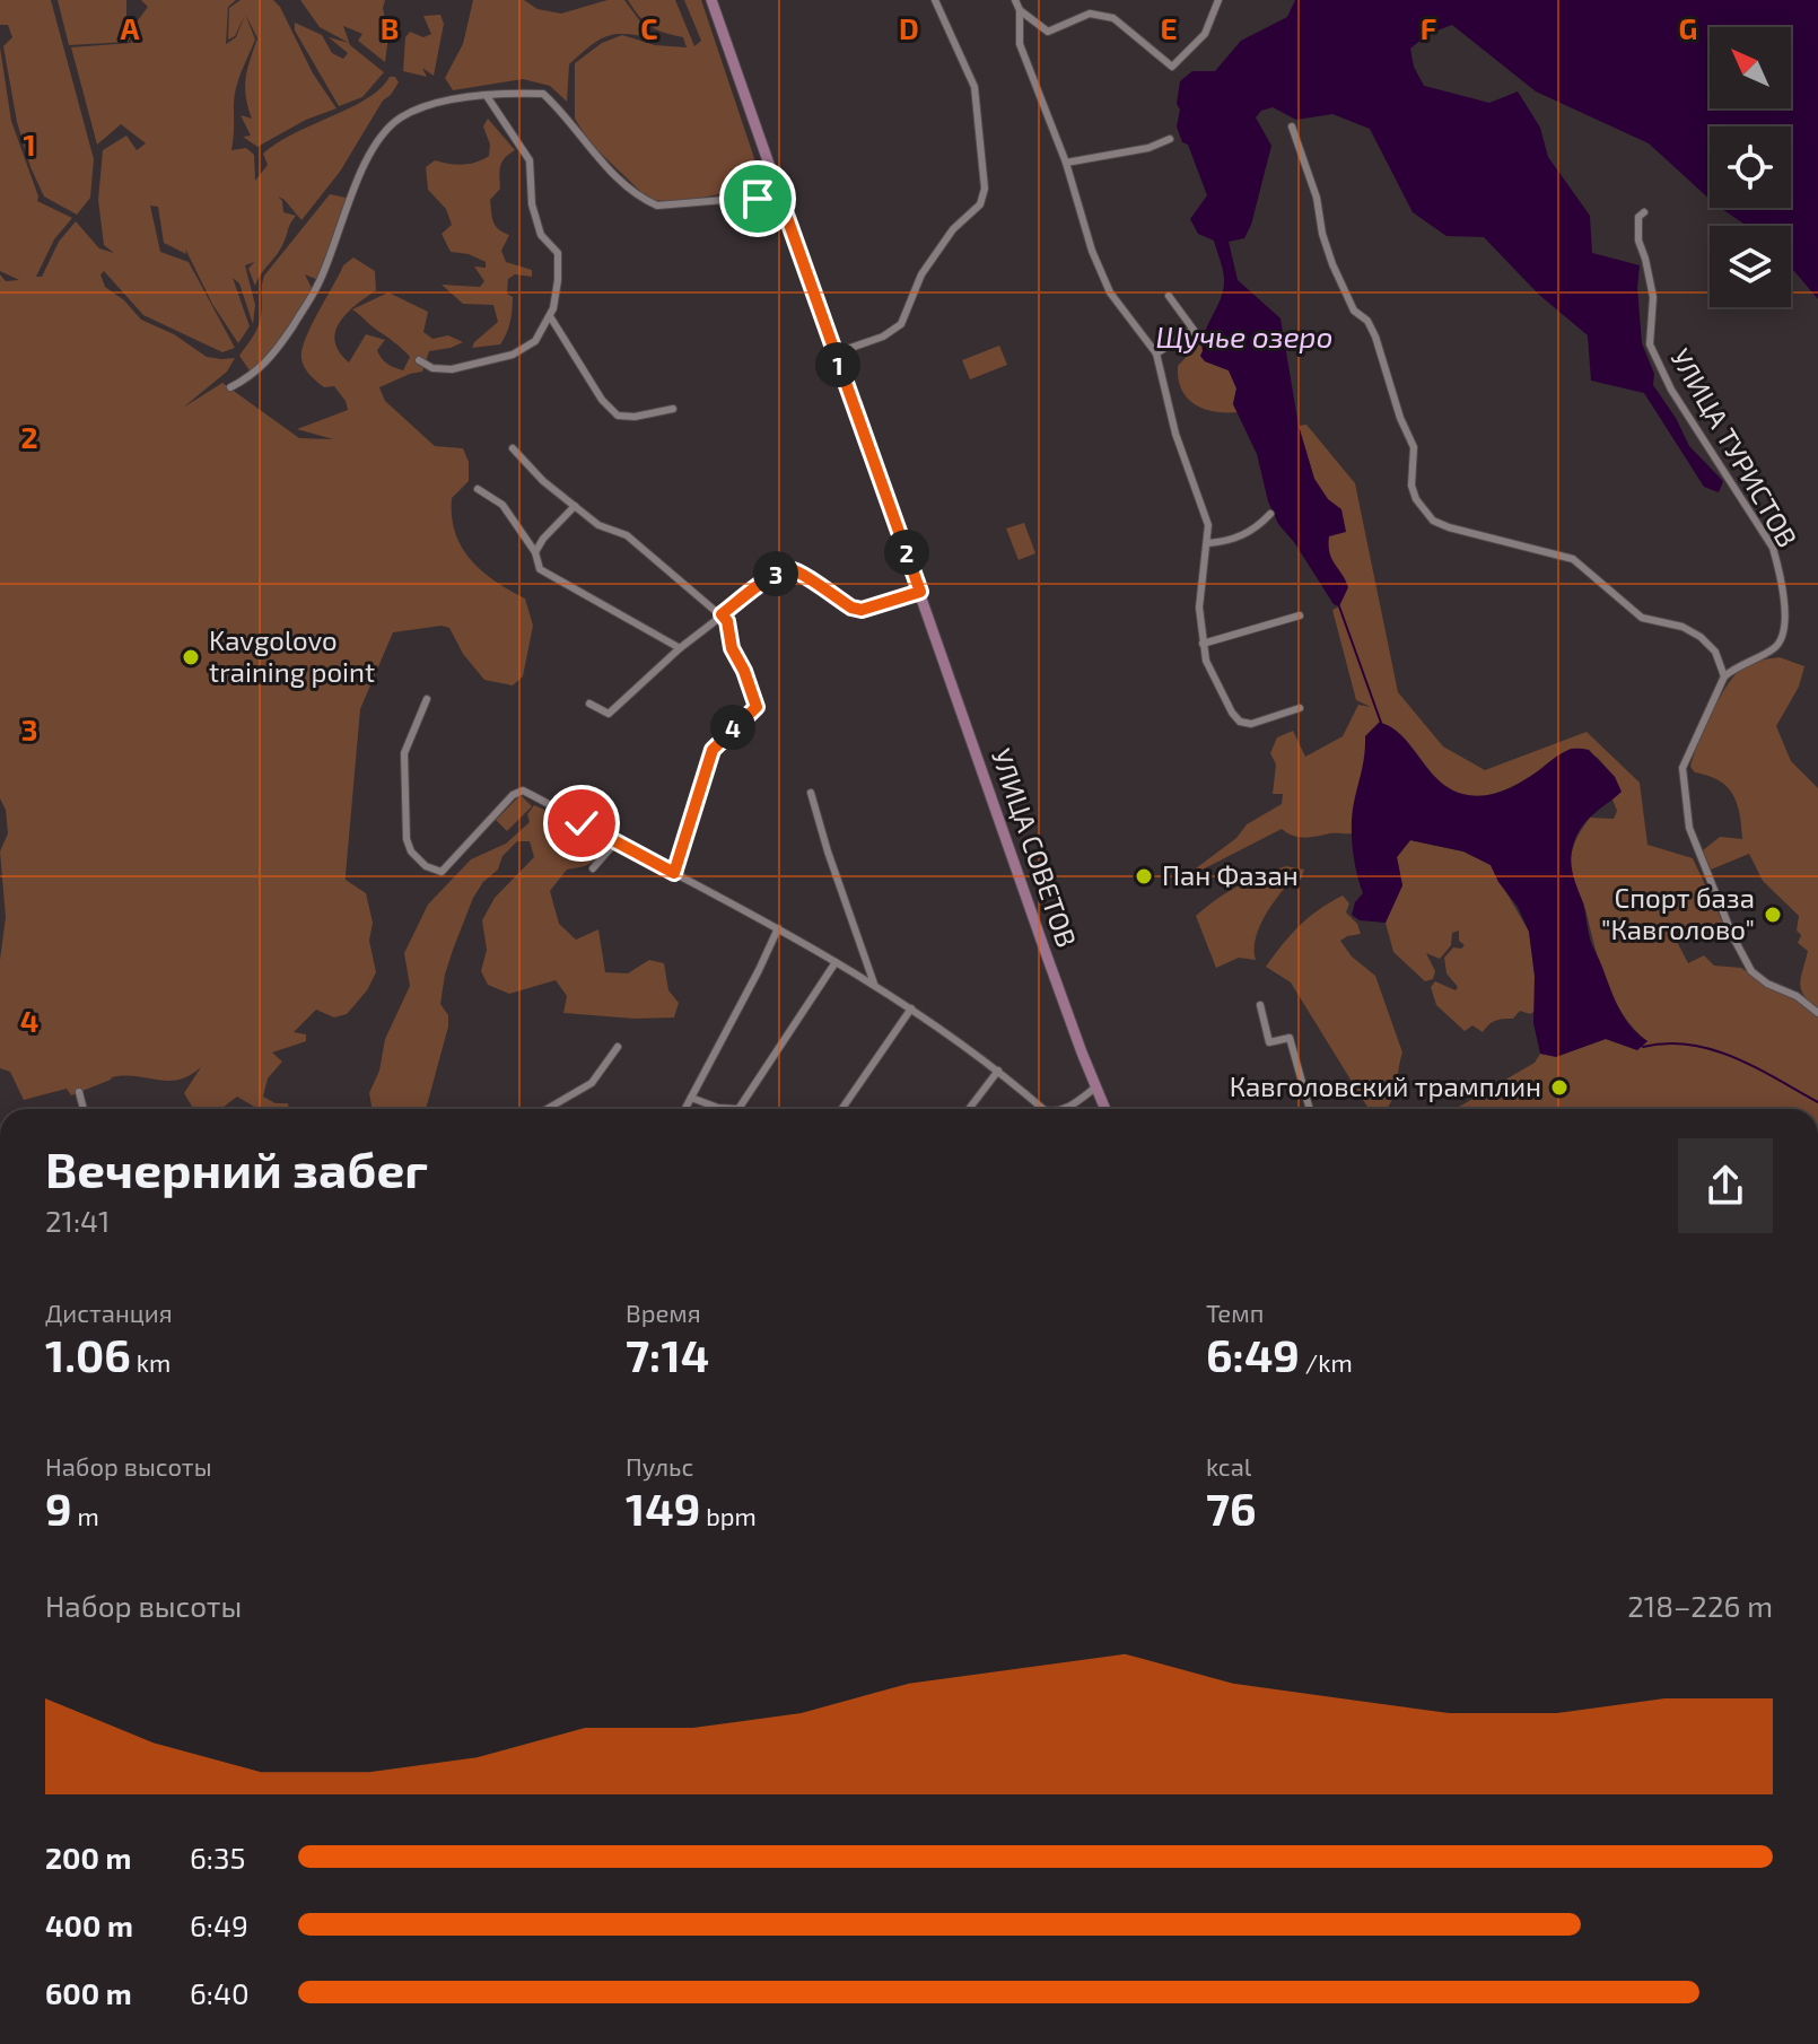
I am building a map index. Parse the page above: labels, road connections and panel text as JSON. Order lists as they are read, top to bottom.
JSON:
{
  "streets": {
    "main road": ["УЛИЦА СОВЕТОВ"],
    "street": ["УЛИЦА ТУРИСТОВ"]
  },
  "water": ["Щучье озеро"],
  "places": [
    "Kavgolovo training point",
    "Пан Фазан",
    "Спорт база \"Кавголово\"",
    "Кавголовский трамплин"
  ],
  "north": "top left",
  "page": {
    "pins": [
      "1",
      "2",
      "3",
      "4"
    ],
    "heading": ["Вечерний забег", "21:41"],
    "stats": [
      ["Дистанция", "1.06 km"],
      ["Время", "7:14"],
      ["Темп", "6:49 /km"],
      ["Набор высоты", "9 m"],
      ["Пульс", "149 bpm"],
      ["kcal", "76"]
    ],
    "chart": ["Набор высоты", "218–226 m"],
    "list": [
      {
        "name": "200 m",
        "note": "6:35"
      },
      {
        "name": "400 m",
        "note": "6:49"
      },
      {
        "name": "600 m",
        "note": "6:40"
      }
    ]
  },
  "grid": {
    "columns": [
      "A",
      "B",
      "C",
      "D",
      "E",
      "F",
      "G"
    ],
    "rows": [
      "1",
      "2",
      "3",
      "4"
    ]
  }
}
